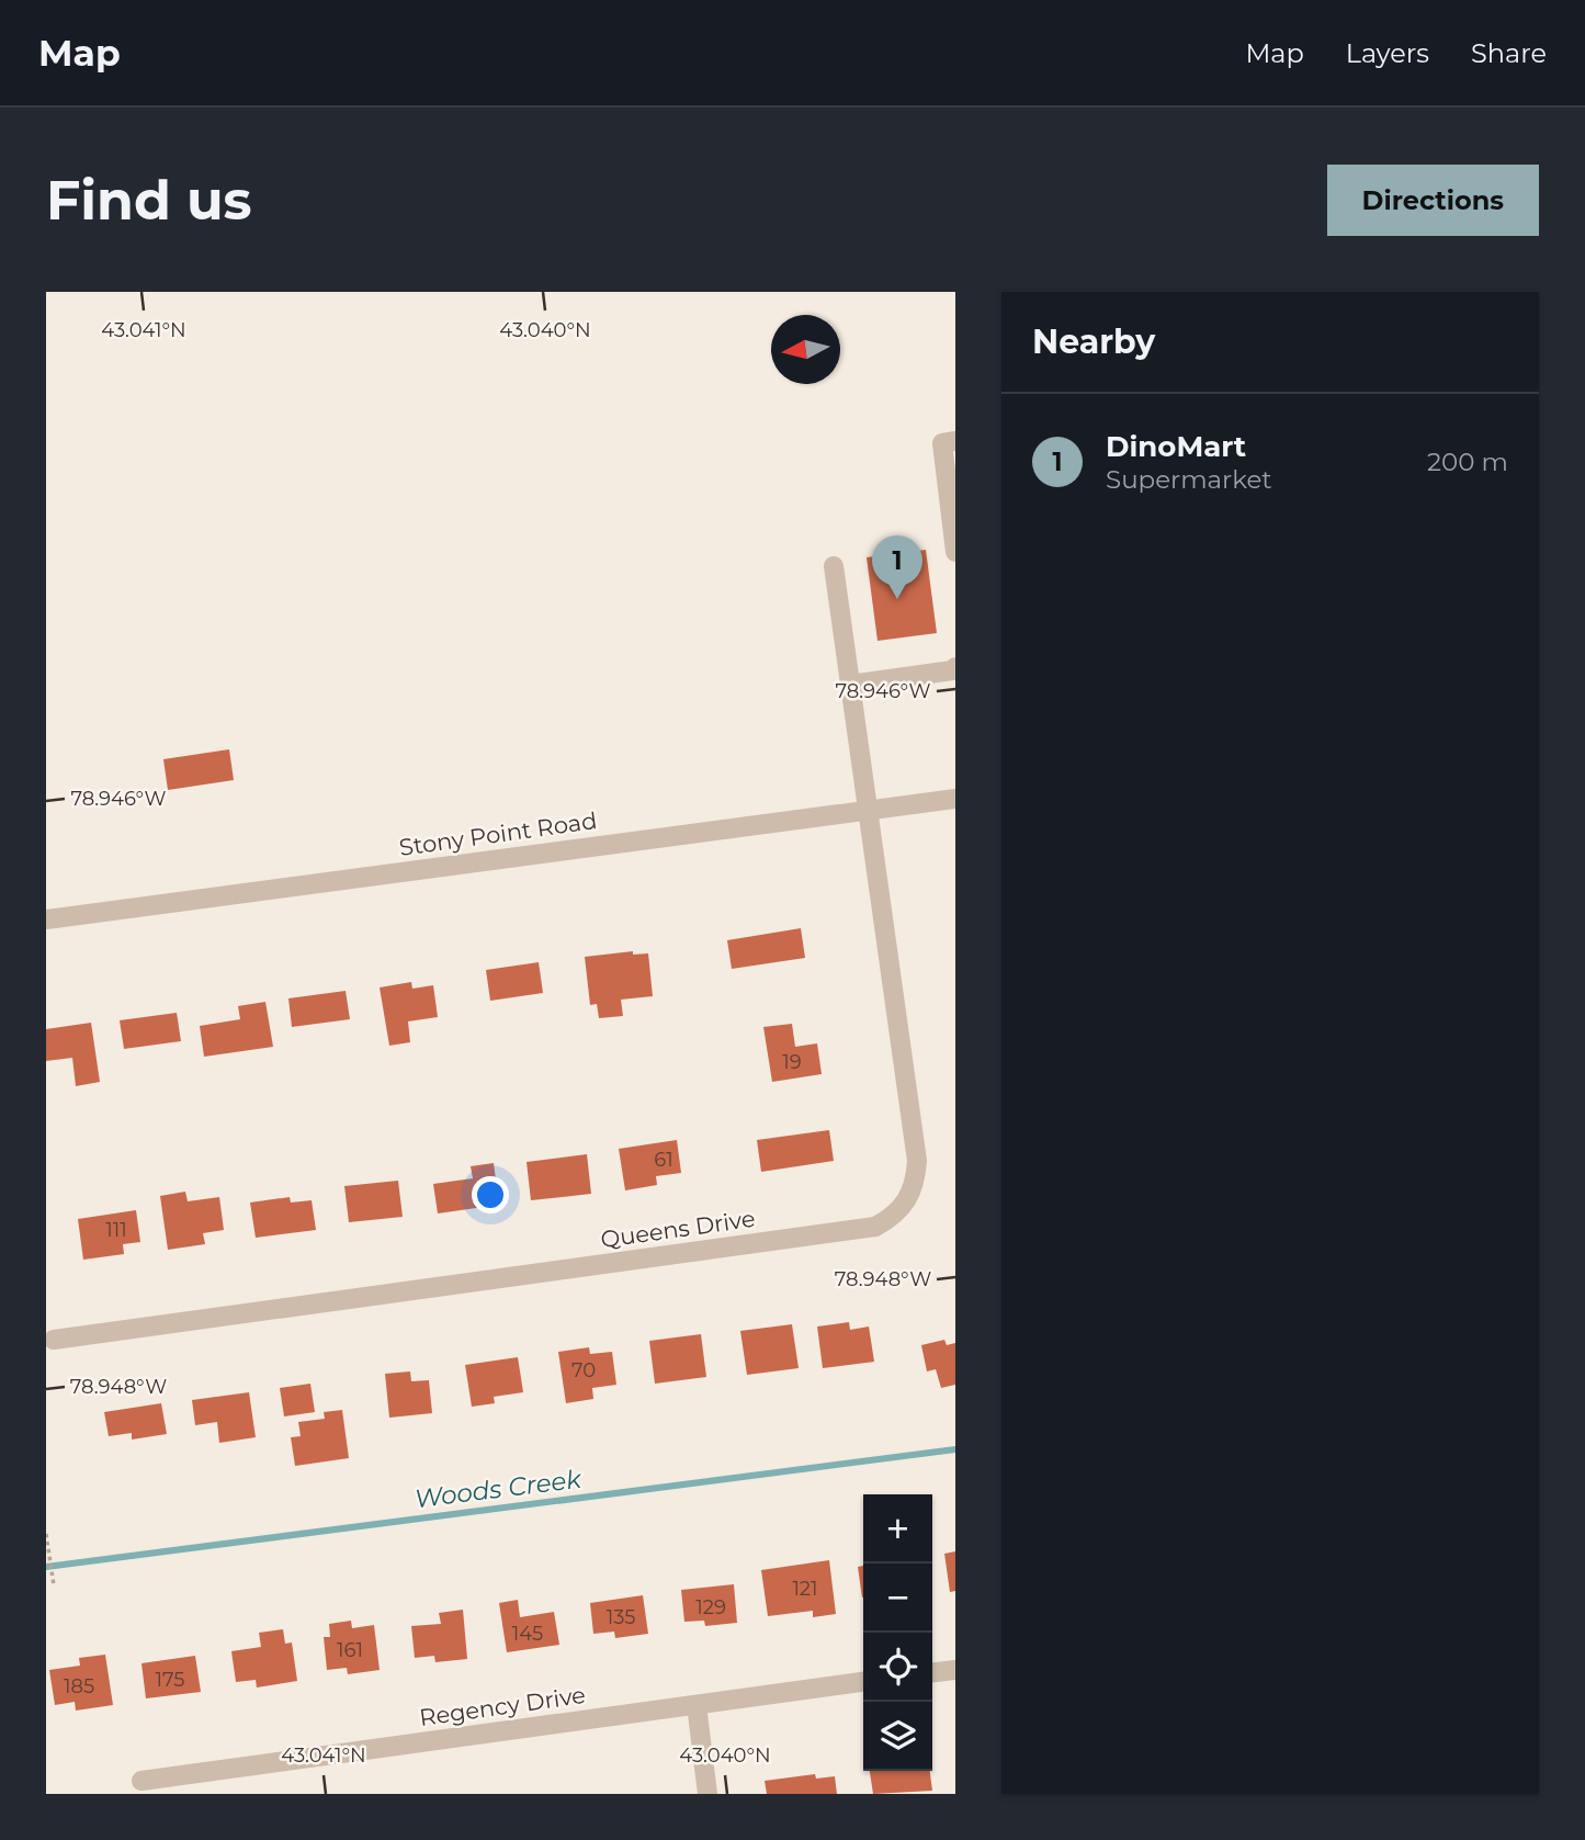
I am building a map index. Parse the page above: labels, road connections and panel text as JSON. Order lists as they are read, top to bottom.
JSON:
{
  "streets": {
    "street": ["Stony Point Road", "Queens Drive", "Regency Drive"]
  },
  "crossings": [
    ["Stony Point Road", "Queens Drive"]
  ],
  "water": ["Woods Creek"],
  "house_numbers": [
    "19",
    "61",
    "111",
    "70",
    "121",
    "129",
    "135",
    "145",
    "161",
    "175",
    "185"
  ],
  "north": "left",
  "page": {
    "header": "Map",
    "nav": ["Map", "Layers", "Share"],
    "buttons": "Directions",
    "title": "Find us",
    "heading": "Nearby",
    "list": [
      {
        "mark": "1",
        "name": "DinoMart",
        "note": "Supermarket",
        "value": "200 m"
      }
    ],
    "pins": "1",
    "map_buttons": ["+", "−"]
  },
  "coordinates": [
    "43.041°N",
    "43.040°N",
    "78.946°W",
    "78.948°W"
  ]
}
